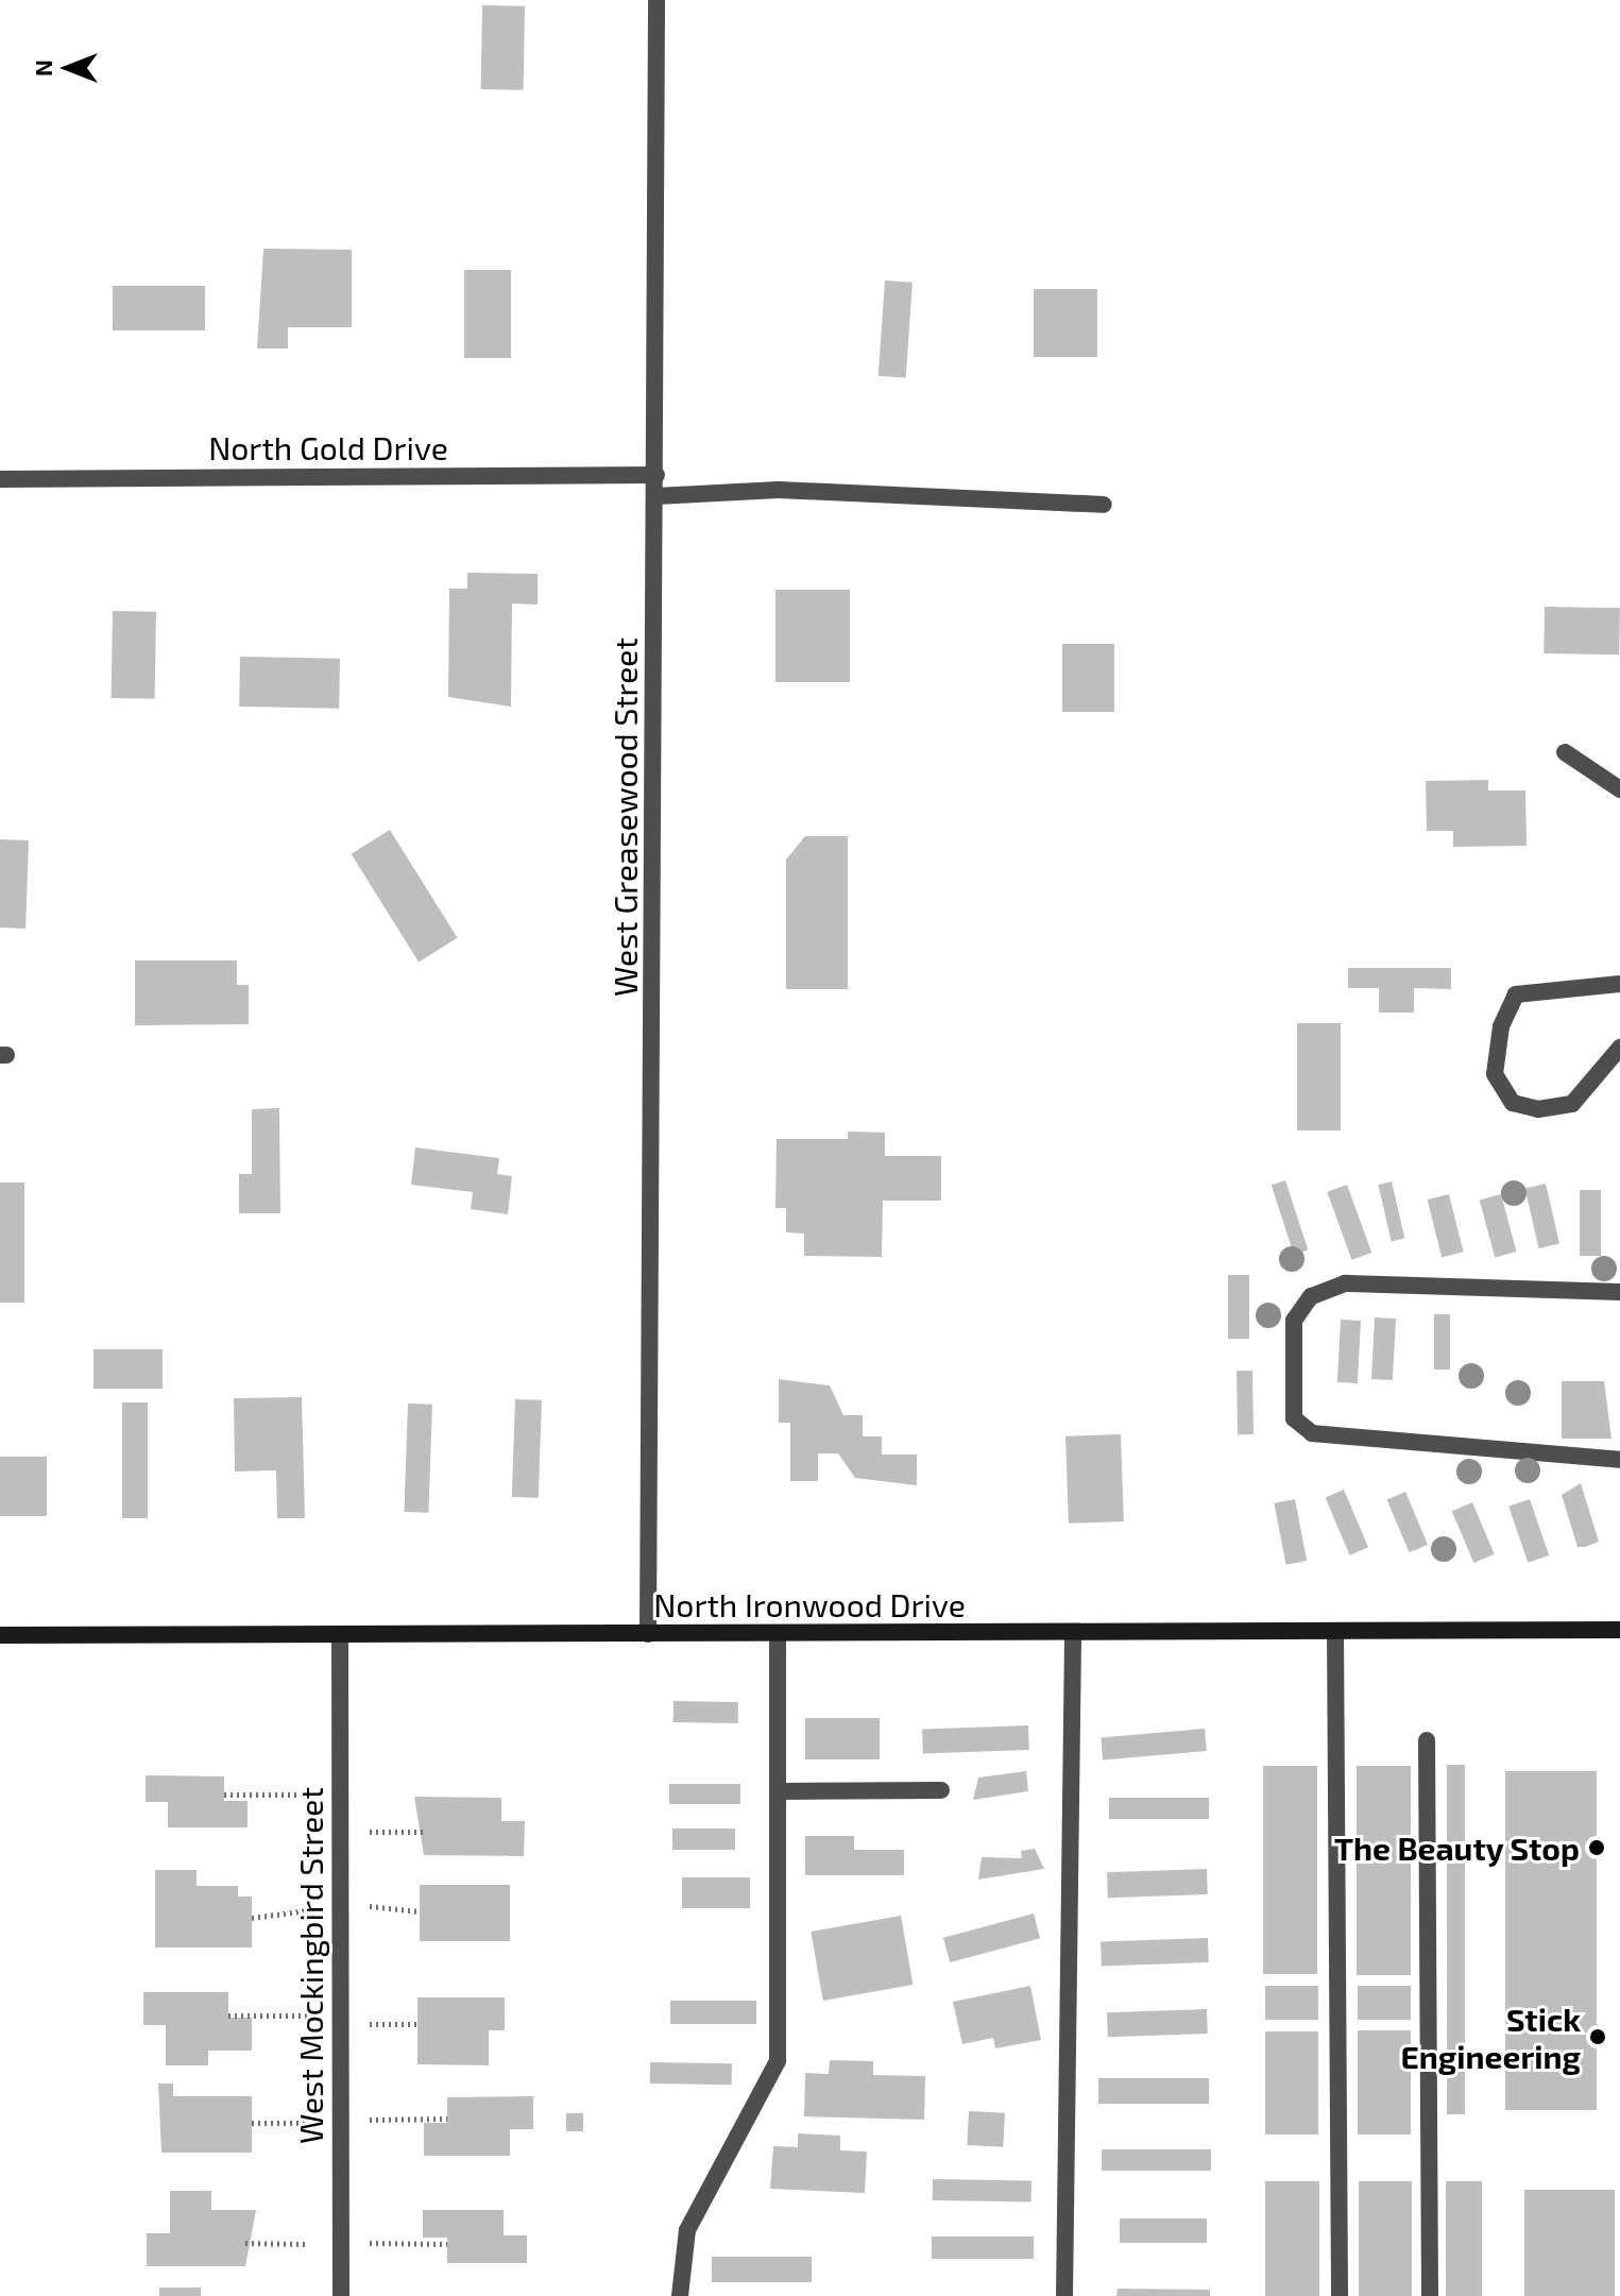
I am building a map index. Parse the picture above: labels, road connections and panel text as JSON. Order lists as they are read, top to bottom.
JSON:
{
  "streets": {
    "street": [
      "North Gold Drive",
      "West Greasewood Street",
      "North Ironwood Drive",
      "West Mockingbird Street"
    ]
  },
  "crossings": [
    ["North Gold Drive", "West Greasewood Street"],
    ["West Greasewood Street", "North Ironwood Drive"],
    ["North Ironwood Drive", "West Mockingbird Street"]
  ],
  "places": ["The Beauty Stop", "Stick Engineering"],
  "north": "left"
}
